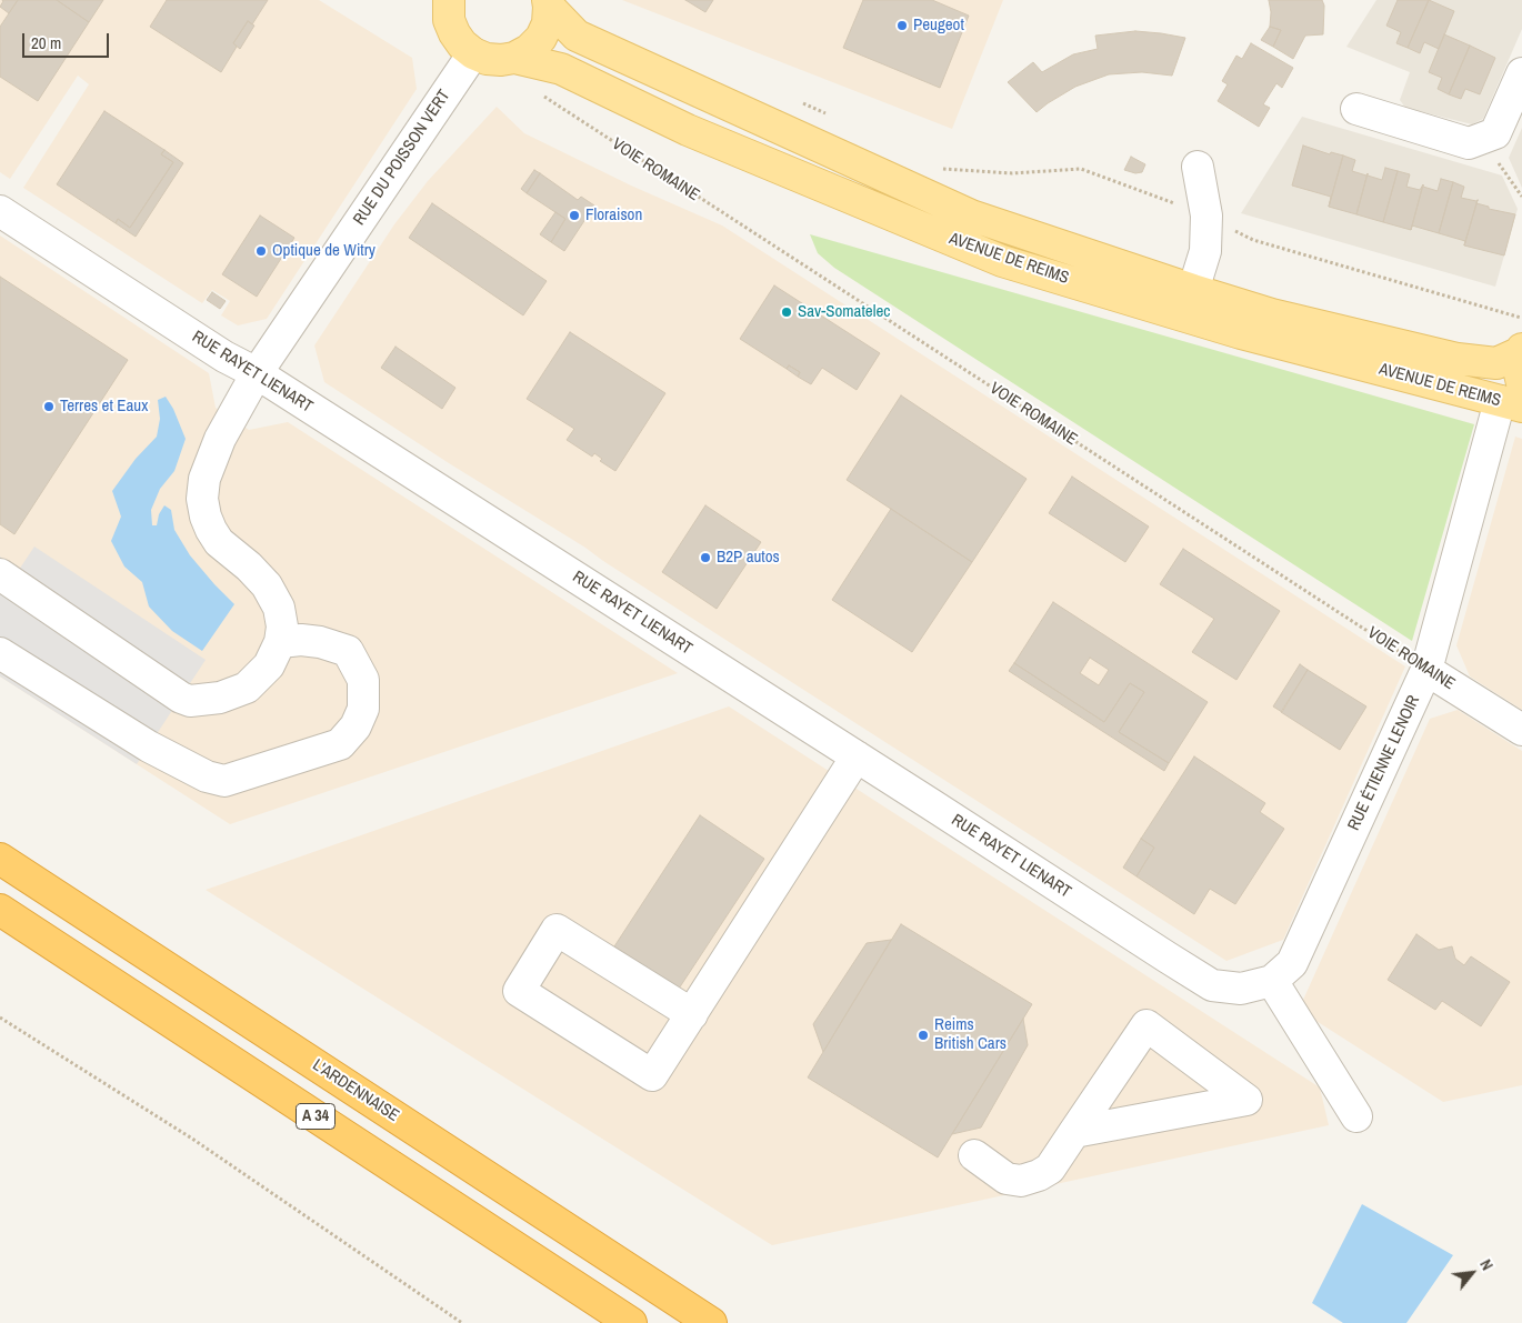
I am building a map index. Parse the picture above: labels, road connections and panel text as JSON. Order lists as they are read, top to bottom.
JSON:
{
  "streets": {
    "highway": ["L'ARDENNAISE", "A 34"],
    "main road": ["AVENUE DE REIMS"],
    "street": [
      "RUE DU POISSON VERT",
      "VOIE ROMAINE",
      "RUE RAYET LIENART",
      "RUE ÉTIENNE LENOIR"
    ]
  },
  "crossings": [
    ["RUE DU POISSON VERT", "AVENUE DE REIMS"],
    ["RUE DU POISSON VERT", "RUE RAYET LIENART"],
    ["VOIE ROMAINE", "RUE ÉTIENNE LENOIR"],
    ["AVENUE DE REIMS", "RUE ÉTIENNE LENOIR"],
    ["RUE RAYET LIENART", "RUE ÉTIENNE LENOIR"]
  ],
  "places": [
    "Peugeot",
    "Floraison",
    "Optique de Witry",
    "Sav-Somatelec",
    "Terres et Eaux",
    "B2P autos",
    "Reims British Cars"
  ],
  "scale_bar": "20 m",
  "north": "top right"
}
